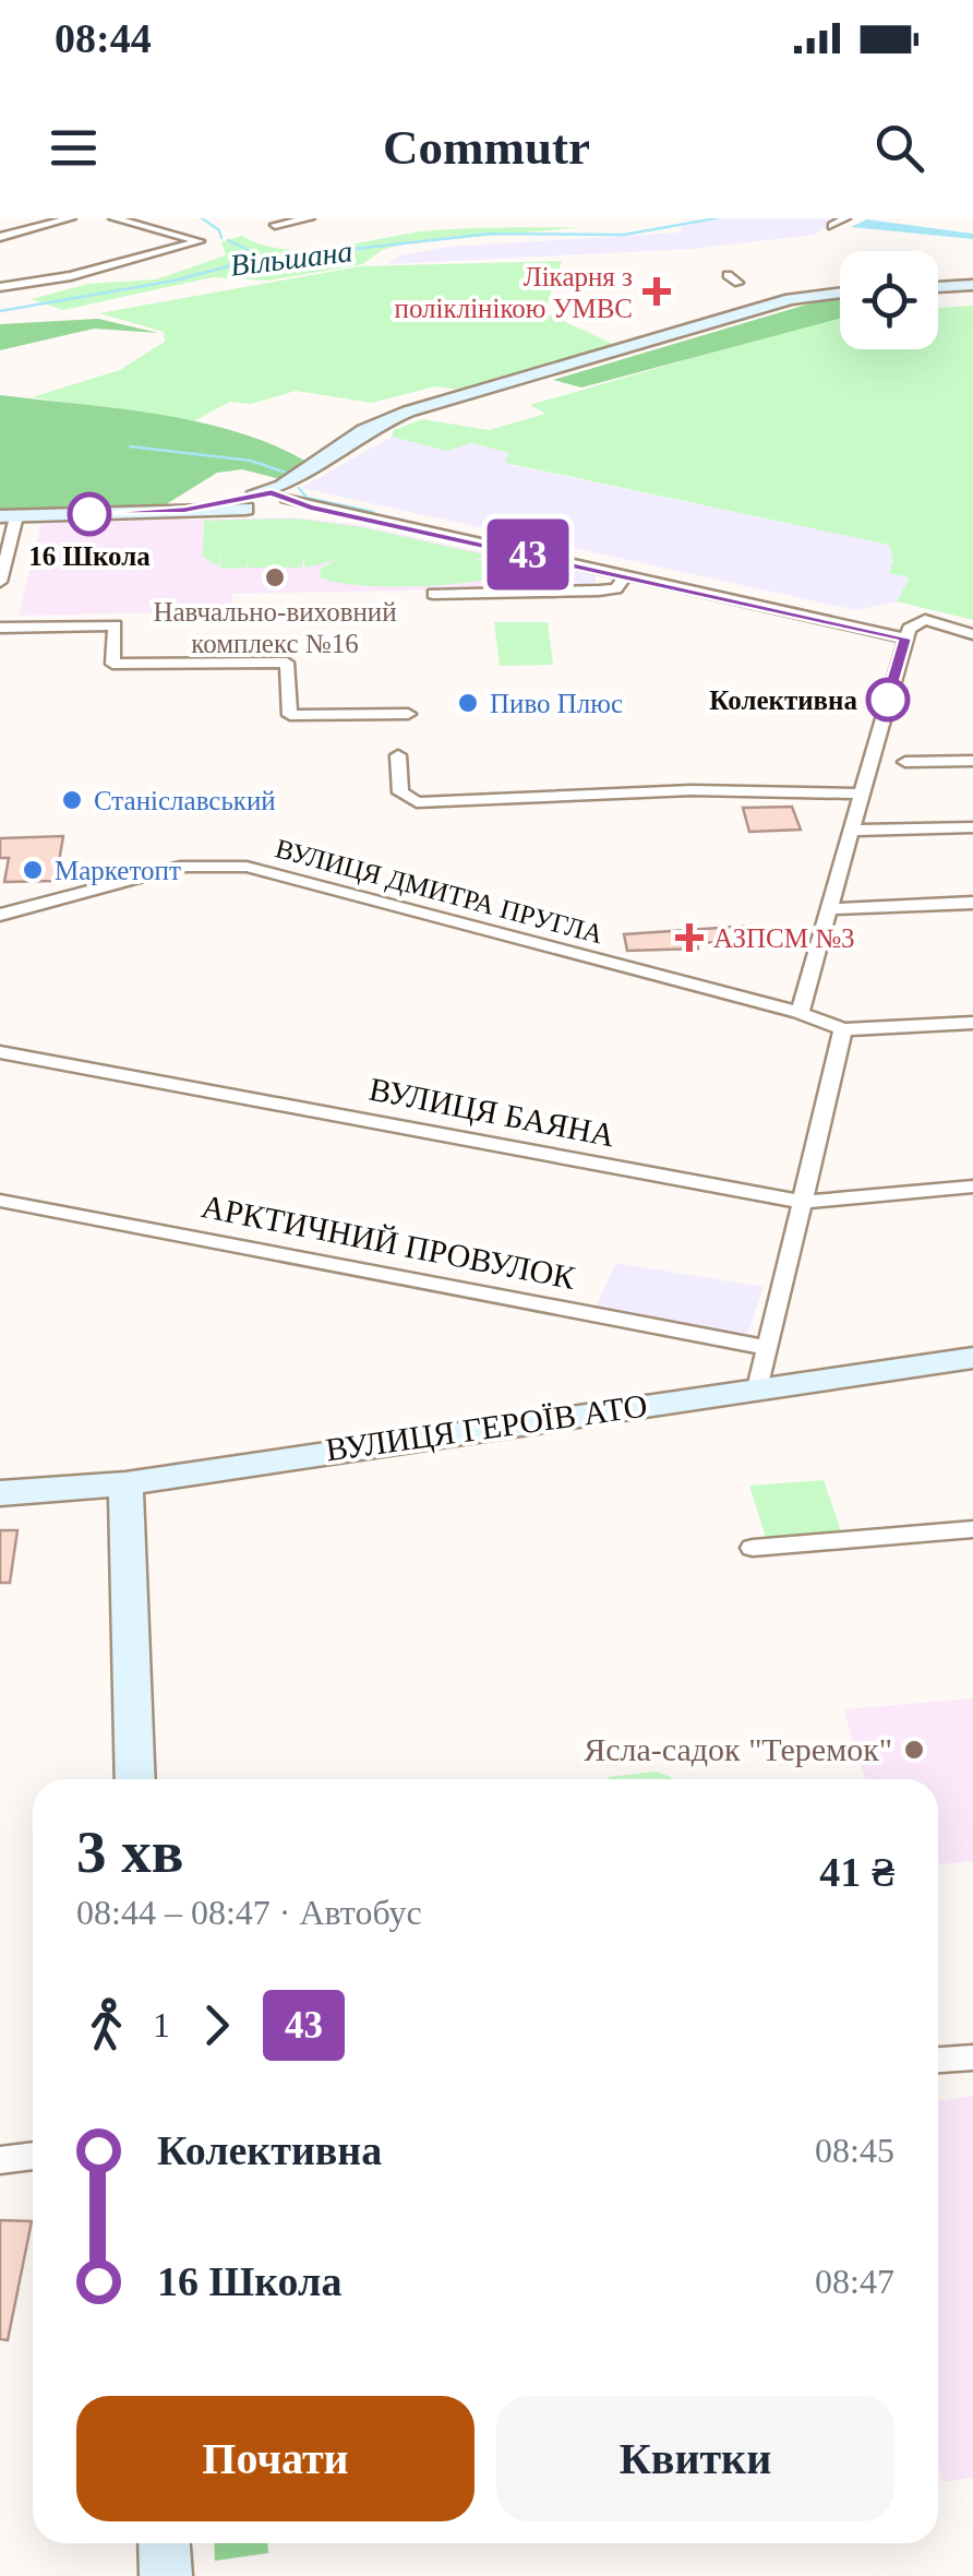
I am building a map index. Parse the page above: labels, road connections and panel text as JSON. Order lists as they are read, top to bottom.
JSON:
{
  "streets": {
    "street": [
      "ВУЛИЦЯ ДМИТРА ПРУГЛА",
      "ВУЛИЦЯ БАЯНА",
      "АРКТИЧНИЙ ПРОВУЛОК",
      "ВУЛИЦЯ ГЕРОЇВ АТО"
    ]
  },
  "water": ["Вільшана"],
  "places": {
    "health": ["Лікарня з поліклінікою УМВС", "АЗПСМ №3"],
    "other": [
      "16 Школа",
      "Навчально-виховний комплекс №16",
      "Колективна",
      "Пиво Плюс",
      "Станіславський",
      "Маркетопт",
      "Ясла-садок \"Теремок\""
    ]
  },
  "lines": ["bus line 43"],
  "page": {
    "status": "08:44",
    "header": "Commutr",
    "on_map": "43",
    "heading": ["3 хв", "08:44 – 08:47 · Автобус", "41 ₴"],
    "legs": ["1", "43"],
    "list": [
      {
        "name": "Колективна",
        "value": "08:45"
      },
      {
        "name": "16 Школа",
        "value": "08:47"
      }
    ],
    "buttons": ["Почати", "Квитки"]
  }
}
